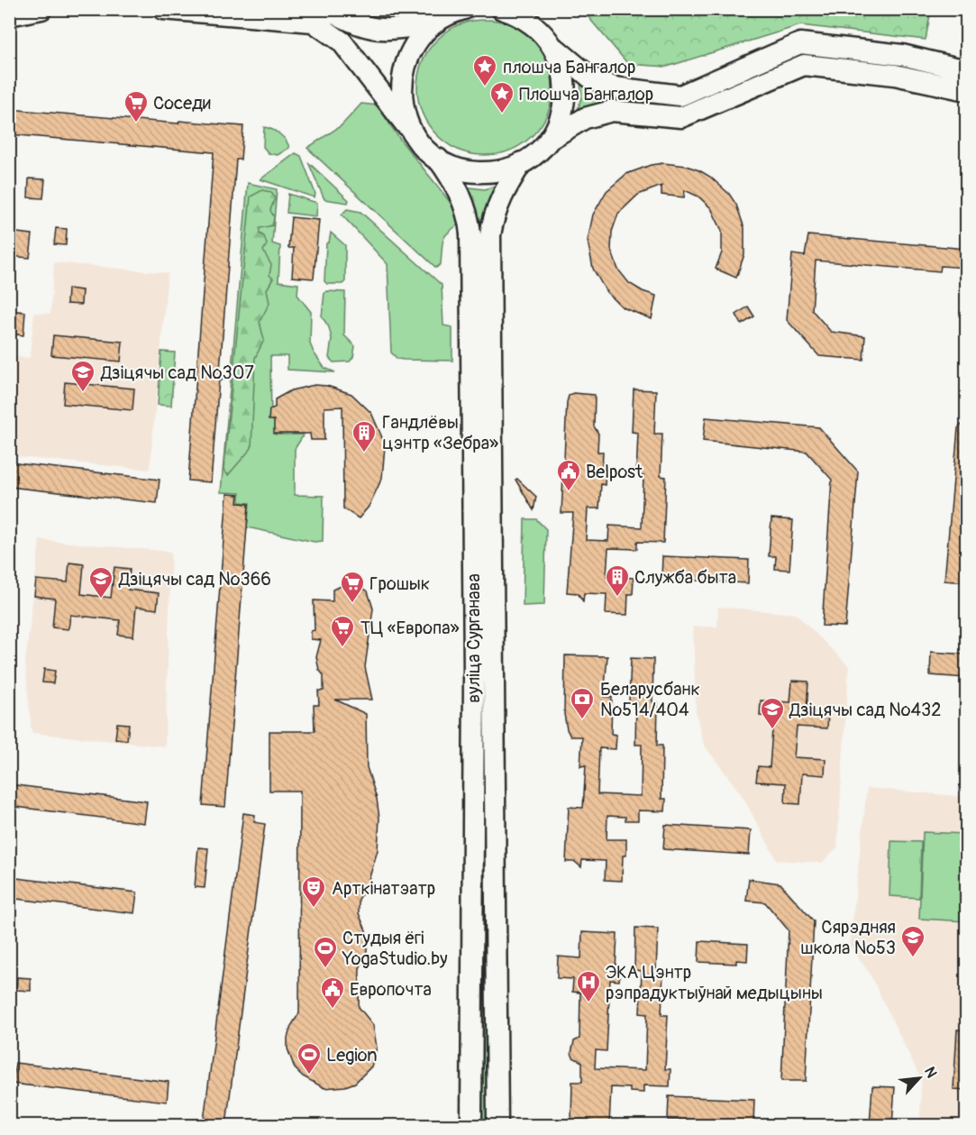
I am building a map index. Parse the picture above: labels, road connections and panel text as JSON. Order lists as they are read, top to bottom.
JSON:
{
  "streets": {
    "main road": ["вуліца Сурганава"]
  },
  "places": {
    "place": ["плошча Бангалор", "Плошча Бангалор"],
    "supermarket": ["Соседи", "Грошык", "ТЦ «Европа»"],
    "school or university": [
      "Дзіцячы сад №307",
      "Дзіцячы сад №366",
      "Дзіцячы сад №432",
      "Сярэдняя школа №53"
    ],
    "building": ["Гандлёвы цэнтр «Зебра»", "Служба быта"],
    "public building": ["Belpost", "Европочта"],
    "bank": ["Беларусбанк №514/404"],
    "theatre": ["Арткінатэатр"],
    "sports": ["Студыя ёгі YogaStudio.by", "Legion"],
    "hospital": ["ЭКА Цэнтр рэпрадуктыўнай медыцыны"]
  },
  "north": "top right"
}
